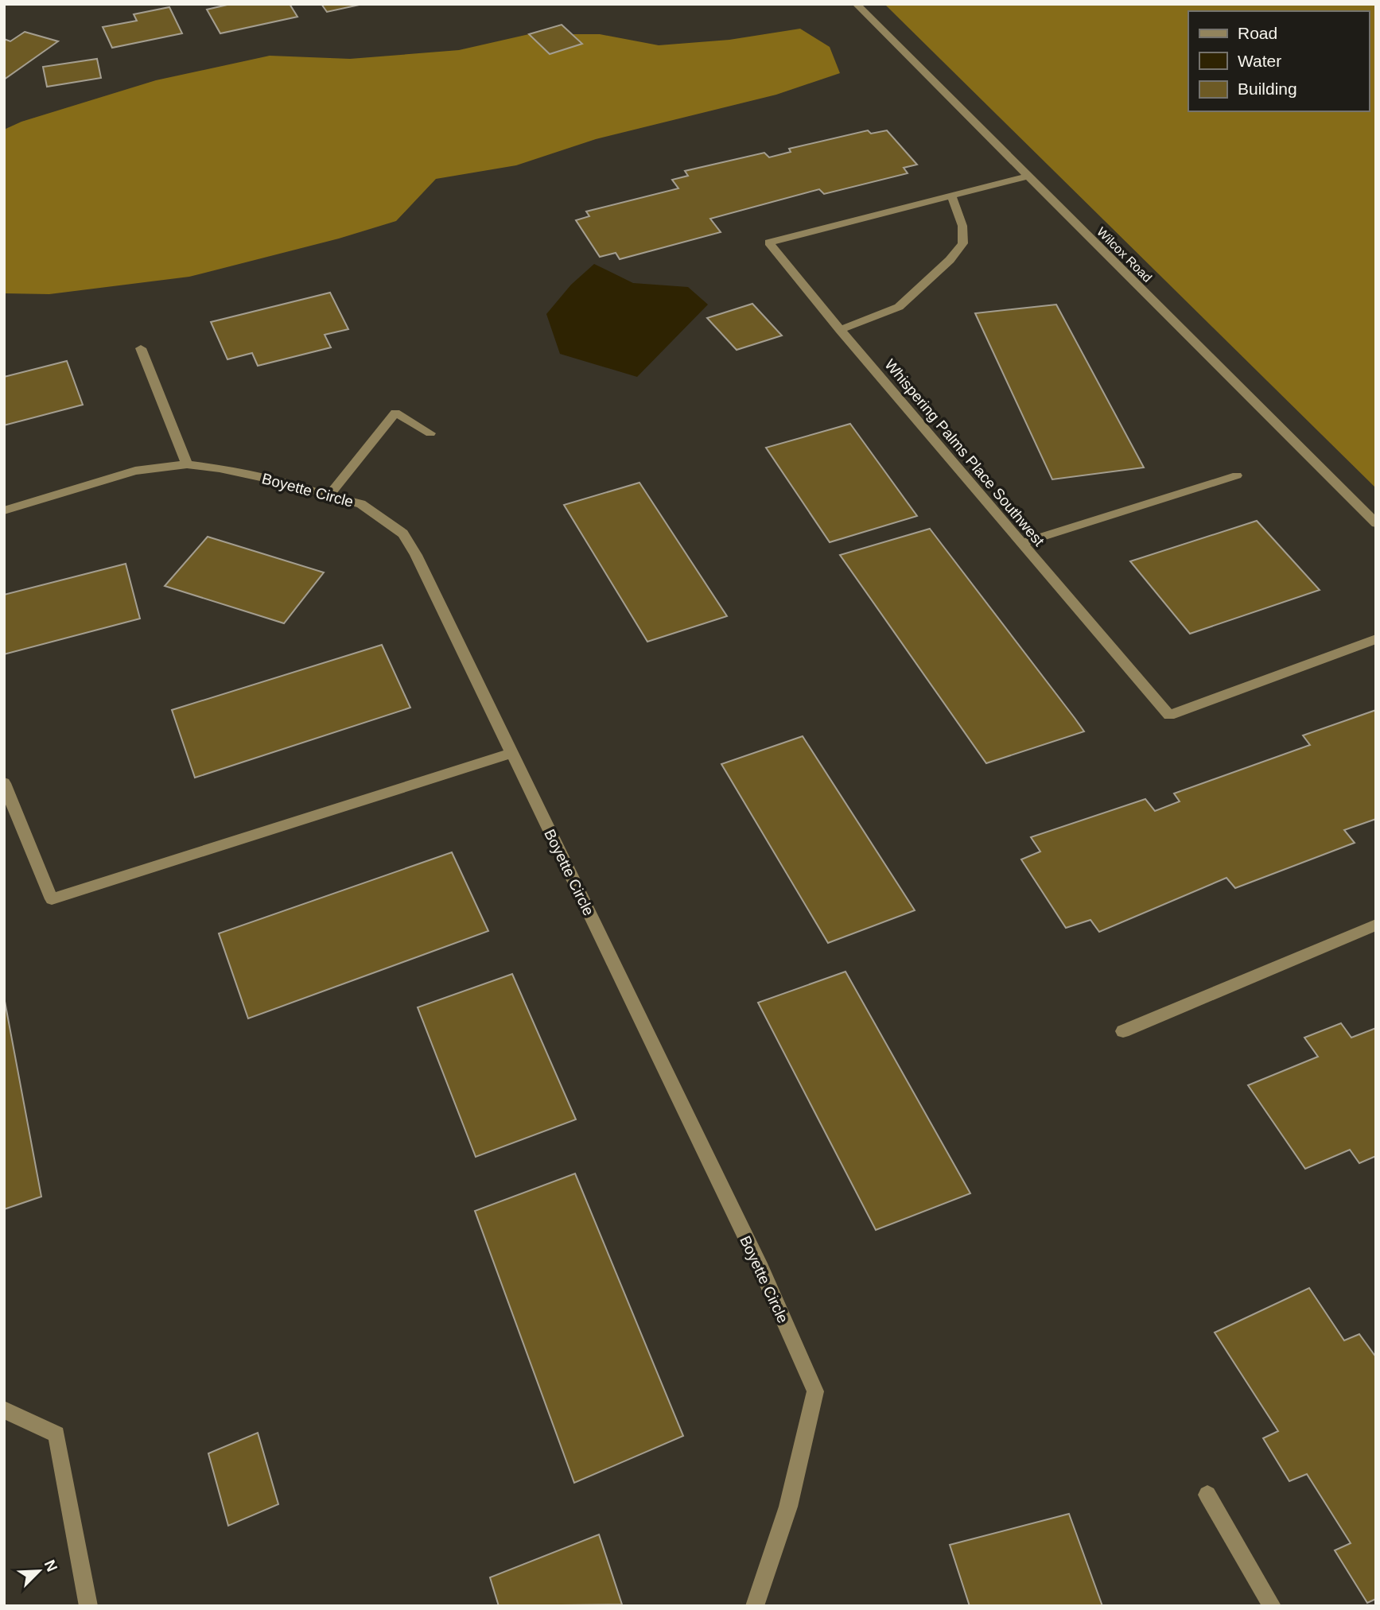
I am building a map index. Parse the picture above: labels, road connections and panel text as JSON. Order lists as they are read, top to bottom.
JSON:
{
  "streets": {
    "street": ["Wilcox Road", "Whispering Palms Place Southwest", "Boyette Circle"]
  },
  "crossings": [
    ["Wilcox Road", "Whispering Palms Place Southwest"]
  ],
  "legend": ["Road", "Water", "Building"],
  "north": "top right"
}
